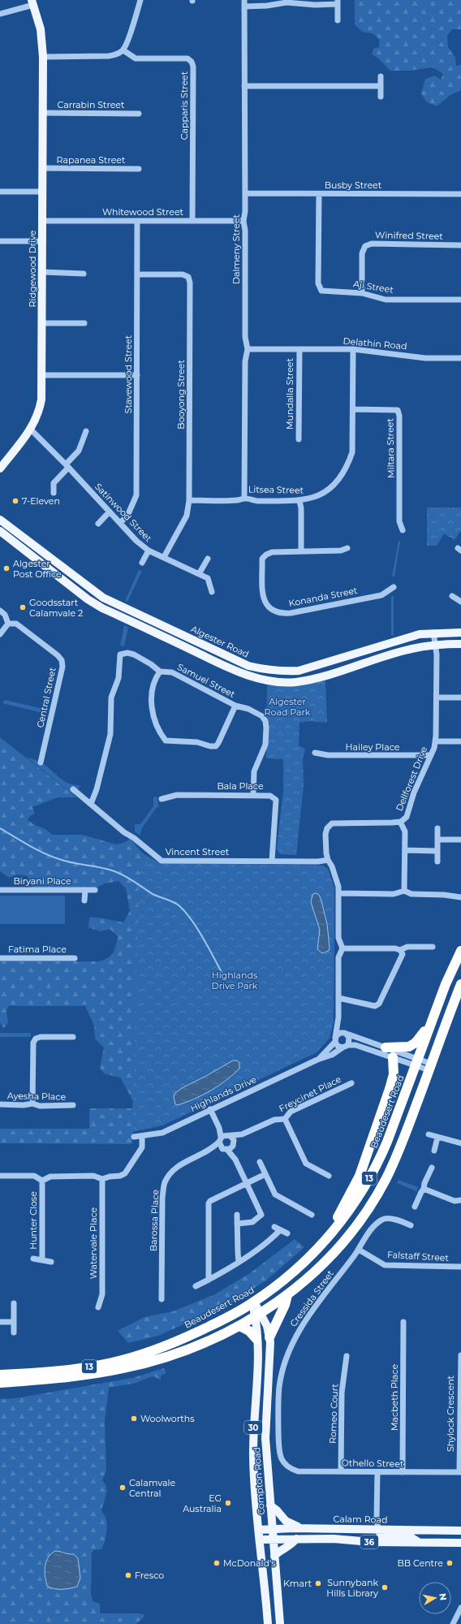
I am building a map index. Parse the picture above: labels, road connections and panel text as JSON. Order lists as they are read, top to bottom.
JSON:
{
  "streets": {
    "highway": ["Beaudesert Road", "13", "30"],
    "main road": [
      "Ridgewood Drive",
      "Algester Road",
      "Compton Road",
      "Calam Road",
      "36"
    ],
    "street": [
      "Carrabin Street",
      "Capparis Street",
      "Rapanea Street",
      "Busby Street",
      "Whitewood Street",
      "Winifred Street",
      "Dalmeny Street",
      "Aji Street",
      "Delathin Road",
      "Stavewood Street",
      "Mundalla Street",
      "Booyong Street",
      "Miltara Street",
      "Litsea Street",
      "Satinwood Street",
      "Konanda Street",
      "Samuel Street",
      "Central Street",
      "Hailey Place",
      "Dellforest Drive",
      "Bala Place",
      "Vincent Street",
      "Biryani Place",
      "Fatima Place",
      "Highlands Drive",
      "Freycinet Place",
      "Ayesha Place",
      "Hunter Close",
      "Barossa Place",
      "Watervale Place",
      "Falstaff Street",
      "Cressida Street",
      "Macbeth Place",
      "Romeo Court",
      "Shylock Crescent",
      "Othello Street"
    ]
  },
  "crossings": [
    ["Carrabin Street", "Ridgewood Drive"],
    ["Capparis Street", "Whitewood Street"],
    ["Rapanea Street", "Ridgewood Drive"],
    ["Busby Street", "Dalmeny Street"],
    ["Busby Street", "Aji Street"],
    ["Whitewood Street", "Dalmeny Street"],
    ["Whitewood Street", "Ridgewood Drive"],
    ["Whitewood Street", "Stavewood Street"],
    ["Winifred Street", "Aji Street"],
    ["Dalmeny Street", "Delathin Road"],
    ["Dalmeny Street", "Litsea Street"],
    ["Ridgewood Drive", "Satinwood Street"],
    ["Delathin Road", "Mundalla Street"],
    ["Delathin Road", "Litsea Street"],
    ["Stavewood Street", "Booyong Street"],
    ["Stavewood Street", "Satinwood Street"],
    ["Booyong Street", "Litsea Street"],
    ["Booyong Street", "Satinwood Street"],
    ["Miltara Street", "Litsea Street"],
    ["Algester Road", "Dellforest Drive"],
    ["Samuel Street", "Bala Place"],
    ["Samuel Street", "Vincent Street"],
    ["Hailey Place", "Dellforest Drive"],
    ["Dellforest Drive", "Vincent Street"],
    ["Bala Place", "Vincent Street"],
    ["Freycinet Place", "Barossa Place"],
    ["Beaudesert Road", "Compton Road"],
    ["13", "30"],
    ["13", "Compton Road"],
    ["Falstaff Street", "Cressida Street"],
    ["Cressida Street", "Othello Street"],
    ["Macbeth Place", "Othello Street"],
    ["Romeo Court", "Othello Street"],
    ["Shylock Crescent", "Othello Street"],
    ["30", "Compton Road"],
    ["Compton Road", "Calam Road"],
    ["Compton Road", "36"]
  ],
  "parks": ["Algester Road Park", "Highlands Drive Park"],
  "places": [
    "7-Eleven",
    "Algester Post Office",
    "Goodsstart Calamvale 2",
    "Woolworths",
    "Calamvale Central",
    "EG Australia",
    "McDonald's",
    "BB Centre",
    "Fresco",
    "Kmart",
    "Sunnybank Hills Library"
  ],
  "north": "right"
}
